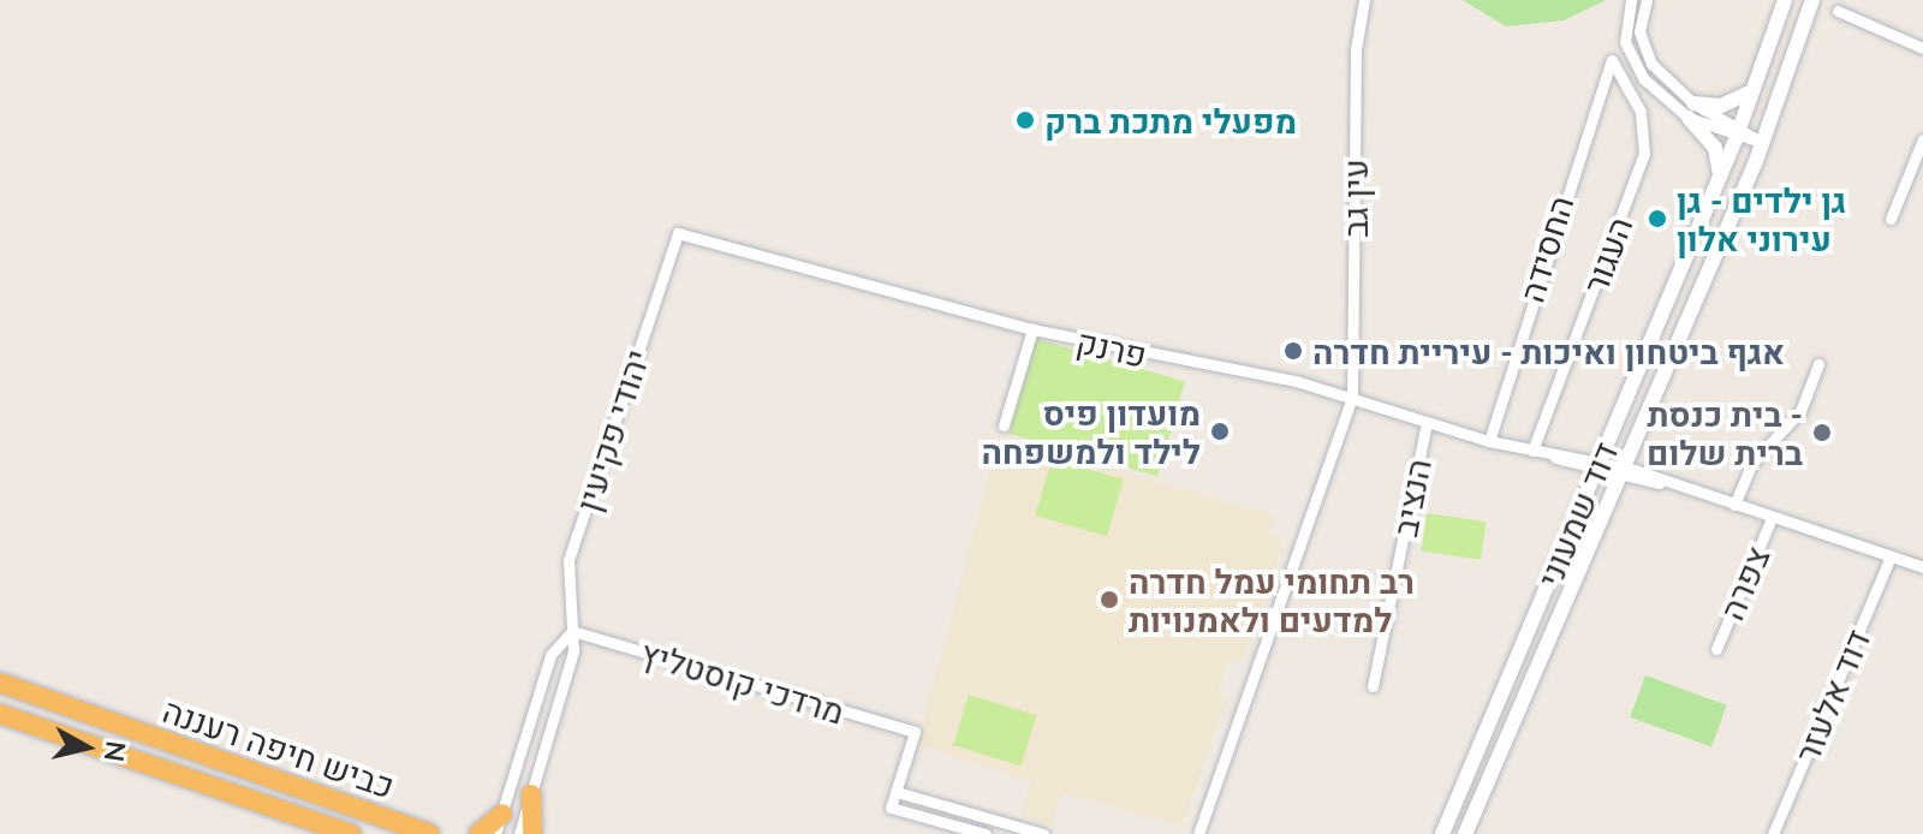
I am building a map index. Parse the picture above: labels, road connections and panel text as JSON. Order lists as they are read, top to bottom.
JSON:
{
  "streets": {
    "highway": ["כביש חיפה רעננה"],
    "main road": ["דוד שמעוני"],
    "street": [
      "עין גב",
      "החסידה",
      "העגור",
      "פרנק",
      "יהודי פקיעין",
      "הנציב",
      "צפרה",
      "מרדכי קוסטליץ",
      "דוד אלעזר"
    ]
  },
  "crossings": [
    ["עין גב", "פרנק"],
    ["החסידה", "העגור"],
    ["החסידה", "פרנק"],
    ["העגור", "פרנק"],
    ["פרנק", "יהודי פקיעין"],
    ["פרנק", "הנציב"],
    ["פרנק", "דוד שמעוני"],
    ["פרנק", "צפרה"],
    ["פרנק", "דוד אלעזר"],
    ["יהודי פקיעין", "מרדכי קוסטליץ"]
  ],
  "places": [
    "מפעלי מתכת ברק",
    "גן ילדים - גן עירוני אלון",
    "אגף ביטחון ואיכות - עיריית חדרה",
    "מועדון פיס לילד ולמשפחה",
    "בית כנסת - ברית שלום",
    "רב תחומי עמל חדרה למדעים ולאמנויות"
  ],
  "north": "right"
}
